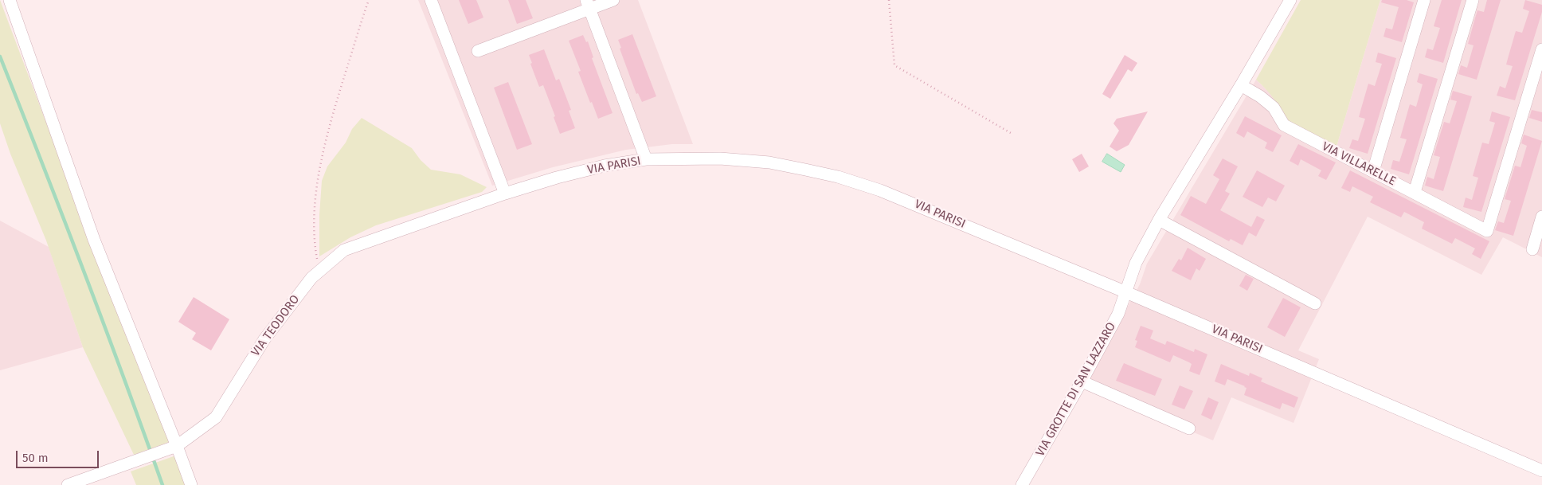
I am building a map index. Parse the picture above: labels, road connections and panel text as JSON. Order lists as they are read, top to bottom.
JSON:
{
  "streets": {
    "street": [
      "VIA VILLARELLE",
      "VIA PARISI",
      "VIA TEODORO",
      "VIA GROTTE DI SAN LAZZARO"
    ]
  },
  "crossings": [
    ["VIA PARISI", "VIA TEODORO"],
    ["VIA PARISI", "VIA GROTTE DI SAN LAZZARO"]
  ],
  "scale_bar": "50 m"
}
